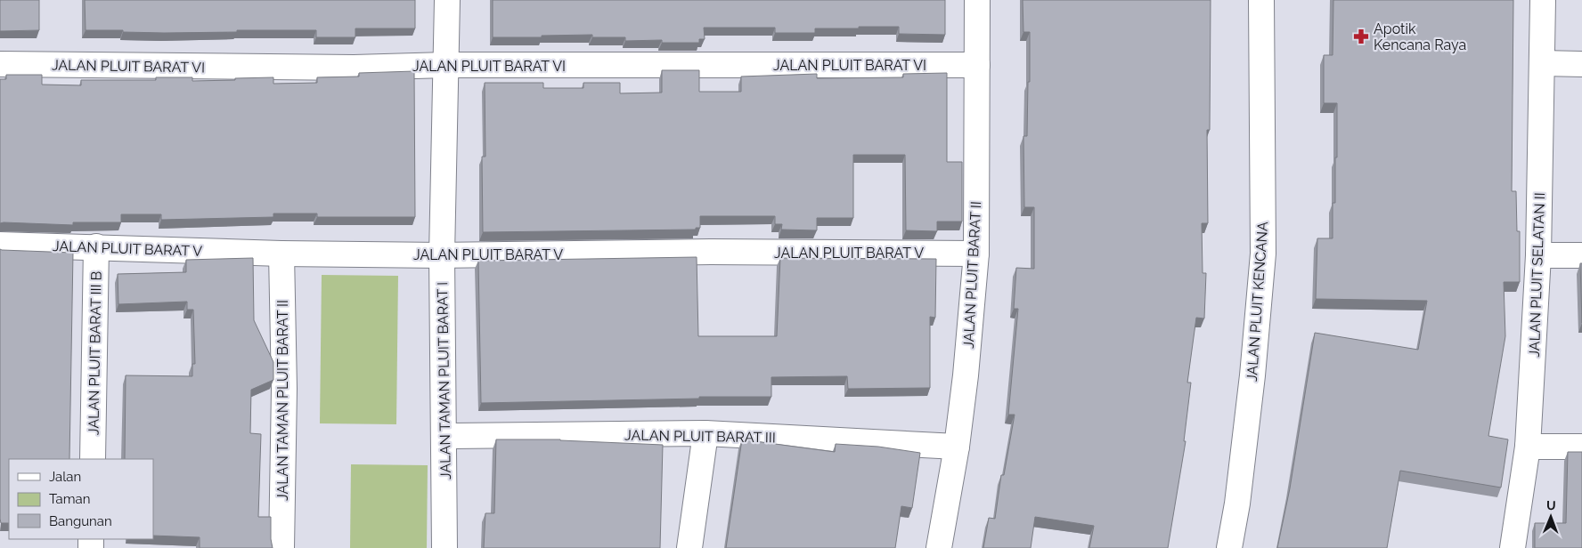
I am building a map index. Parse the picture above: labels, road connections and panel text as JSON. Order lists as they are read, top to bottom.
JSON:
{
  "streets": {
    "street": [
      "JALAN PLUIT BARAT VI",
      "JALAN PLUIT BARAT V",
      "JALAN PLUIT BARAT II",
      "JALAN PLUIT SELATAN II",
      "JALAN PLUIT KENCANA",
      "JALAN PLUIT BARAT III B",
      "JALAN TAMAN PLUIT BARAT I",
      "JALAN TAMAN PLUIT BARAT II",
      "JALAN PLUIT BARAT III"
    ]
  },
  "crossings": [
    ["JALAN PLUIT BARAT VI", "JALAN PLUIT BARAT II"],
    ["JALAN PLUIT BARAT VI", "JALAN TAMAN PLUIT BARAT I"],
    ["JALAN PLUIT BARAT V", "JALAN PLUIT BARAT II"],
    ["JALAN PLUIT BARAT V", "JALAN PLUIT BARAT III B"],
    ["JALAN PLUIT BARAT V", "JALAN TAMAN PLUIT BARAT I"],
    ["JALAN PLUIT BARAT V", "JALAN TAMAN PLUIT BARAT II"],
    ["JALAN PLUIT BARAT II", "JALAN PLUIT BARAT III"],
    ["JALAN TAMAN PLUIT BARAT I", "JALAN PLUIT BARAT III"]
  ],
  "places": {
    "pharmacy": ["Apotik Kencana Raya"]
  },
  "legend": ["Jalan", "Taman", "Bangunan"],
  "north": "top"
}
